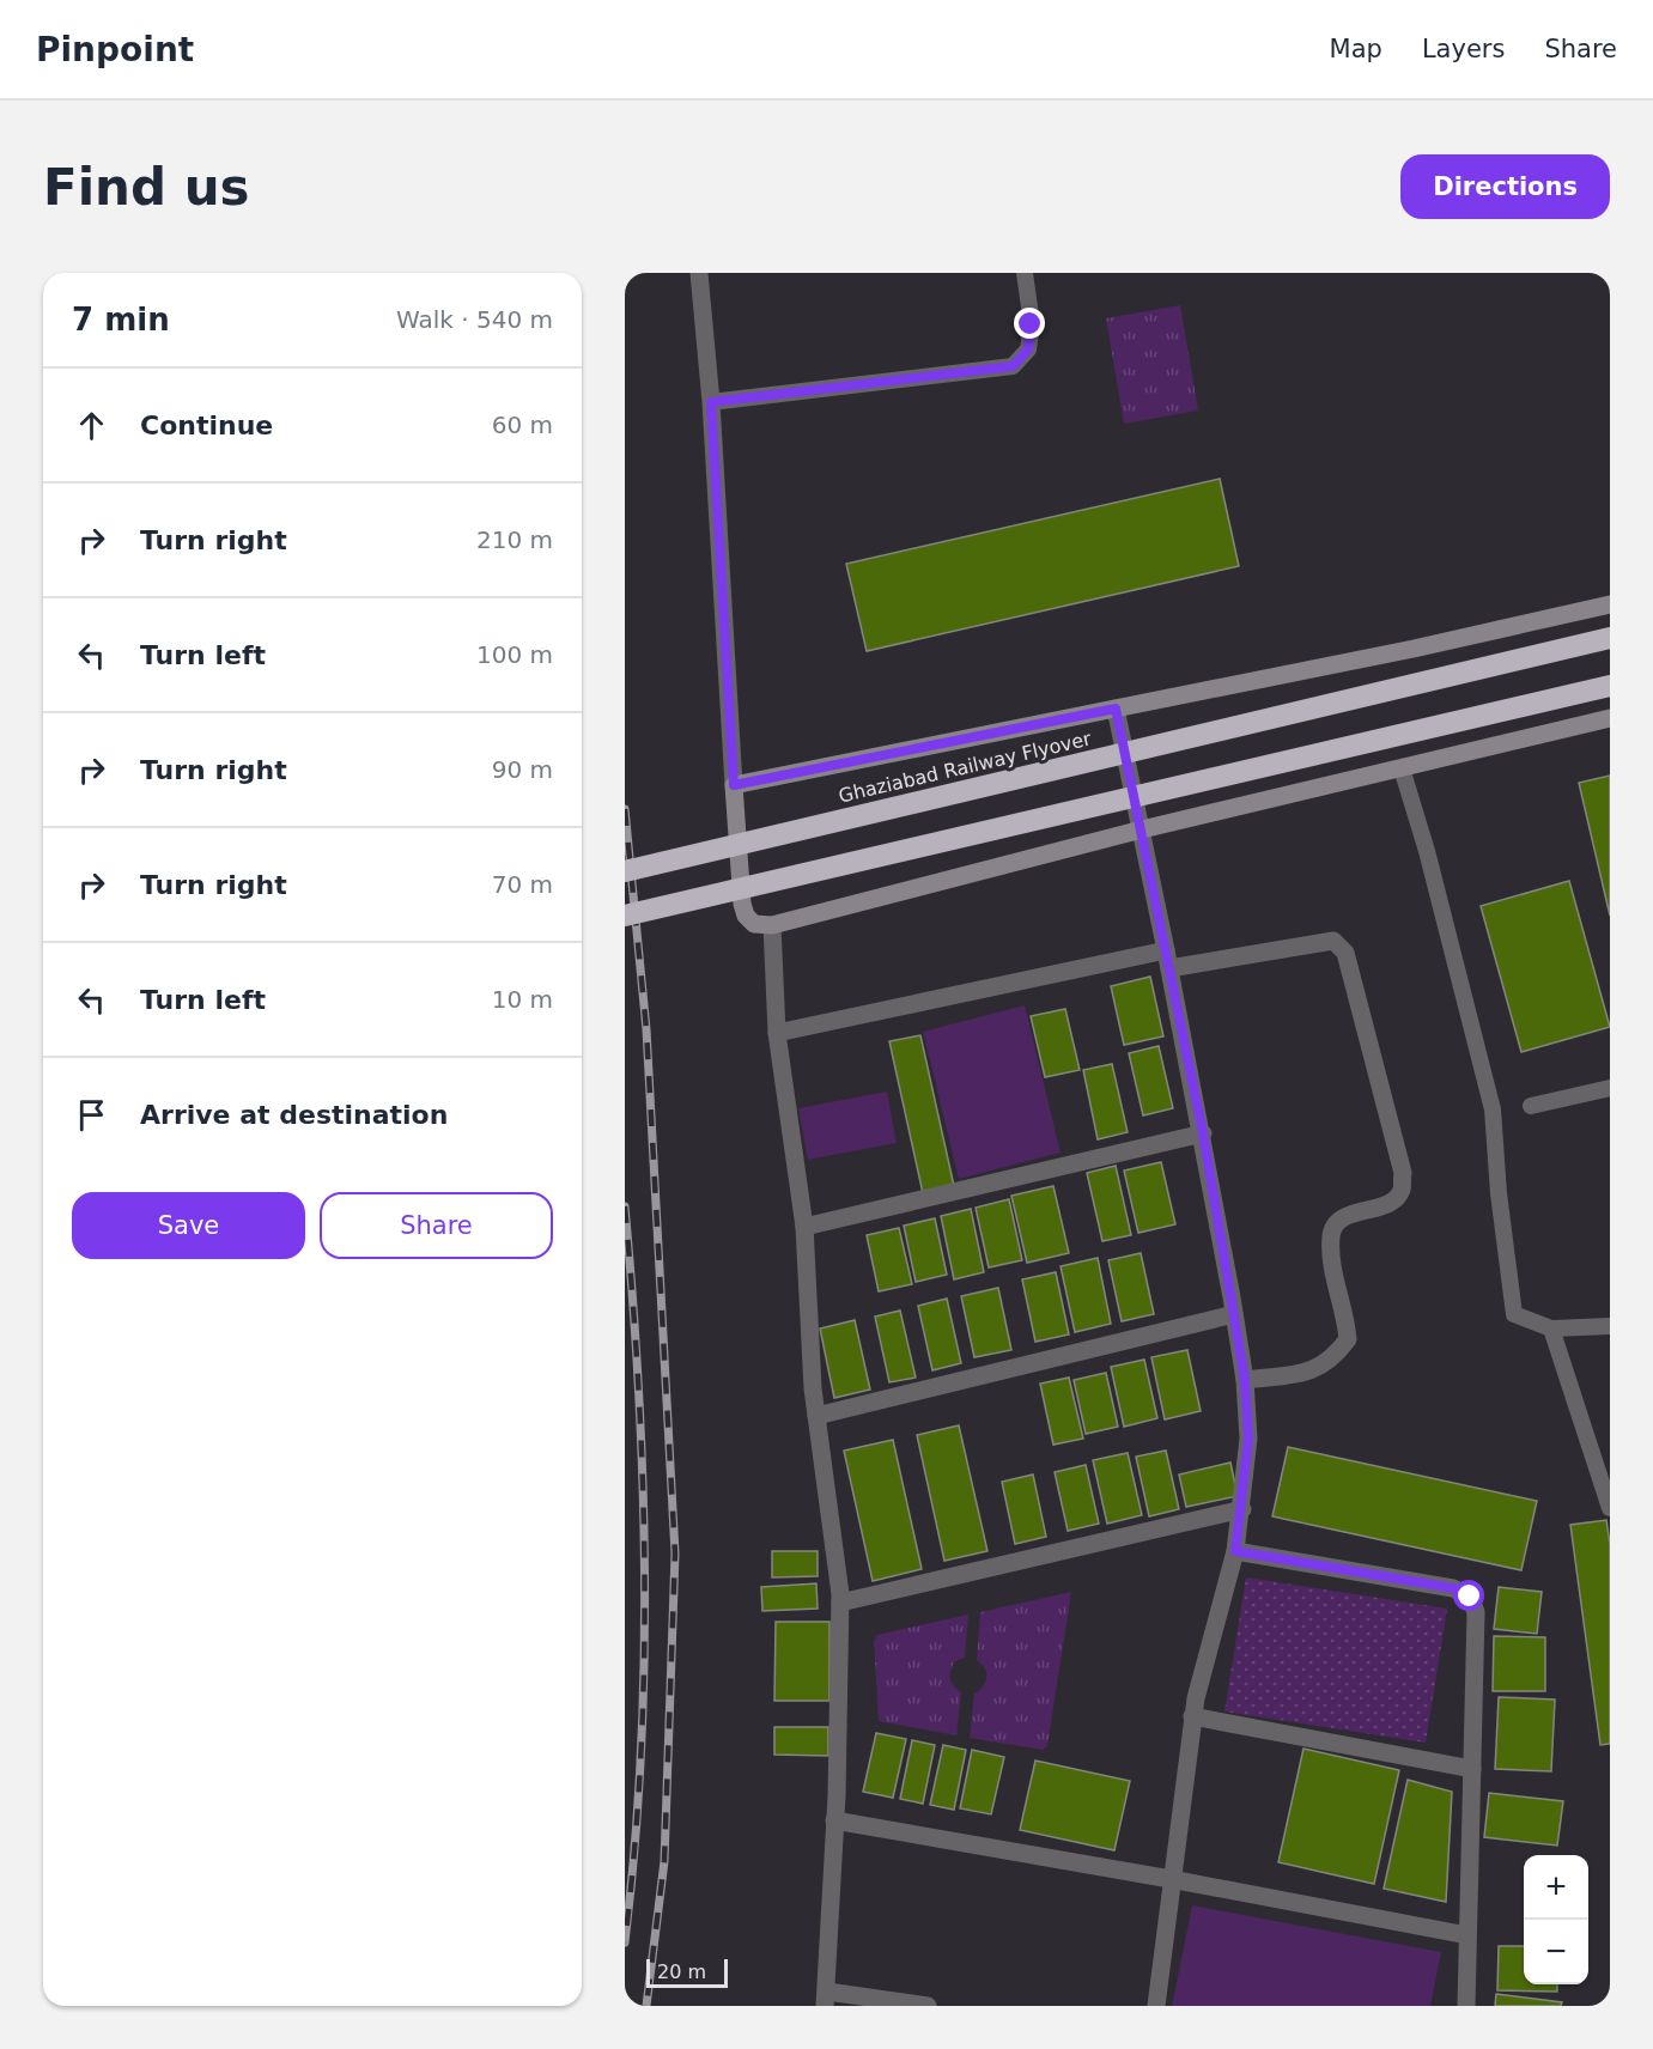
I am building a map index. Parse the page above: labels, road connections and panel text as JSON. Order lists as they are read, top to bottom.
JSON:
{
  "streets": {
    "highway": ["Ghaziabad Railway Flyover"]
  },
  "scale_bar": "20 m",
  "page": {
    "header": "Pinpoint",
    "nav": ["Map", "Layers", "Share"],
    "buttons": [
      "Directions",
      ["Save", "Share"]
    ],
    "title": "Find us",
    "heading": ["7 min", "Walk · 540 m"],
    "list": [
      ["Continue", "60 m"],
      ["Turn right", "210 m"],
      ["Turn left", "100 m"],
      ["Turn right", "90 m"],
      ["Turn right", "70 m"],
      ["Turn left", "10 m"],
      "Arrive at destination"
    ],
    "map_buttons": ["+", "−"],
    "scale": "20 m"
  }
}
